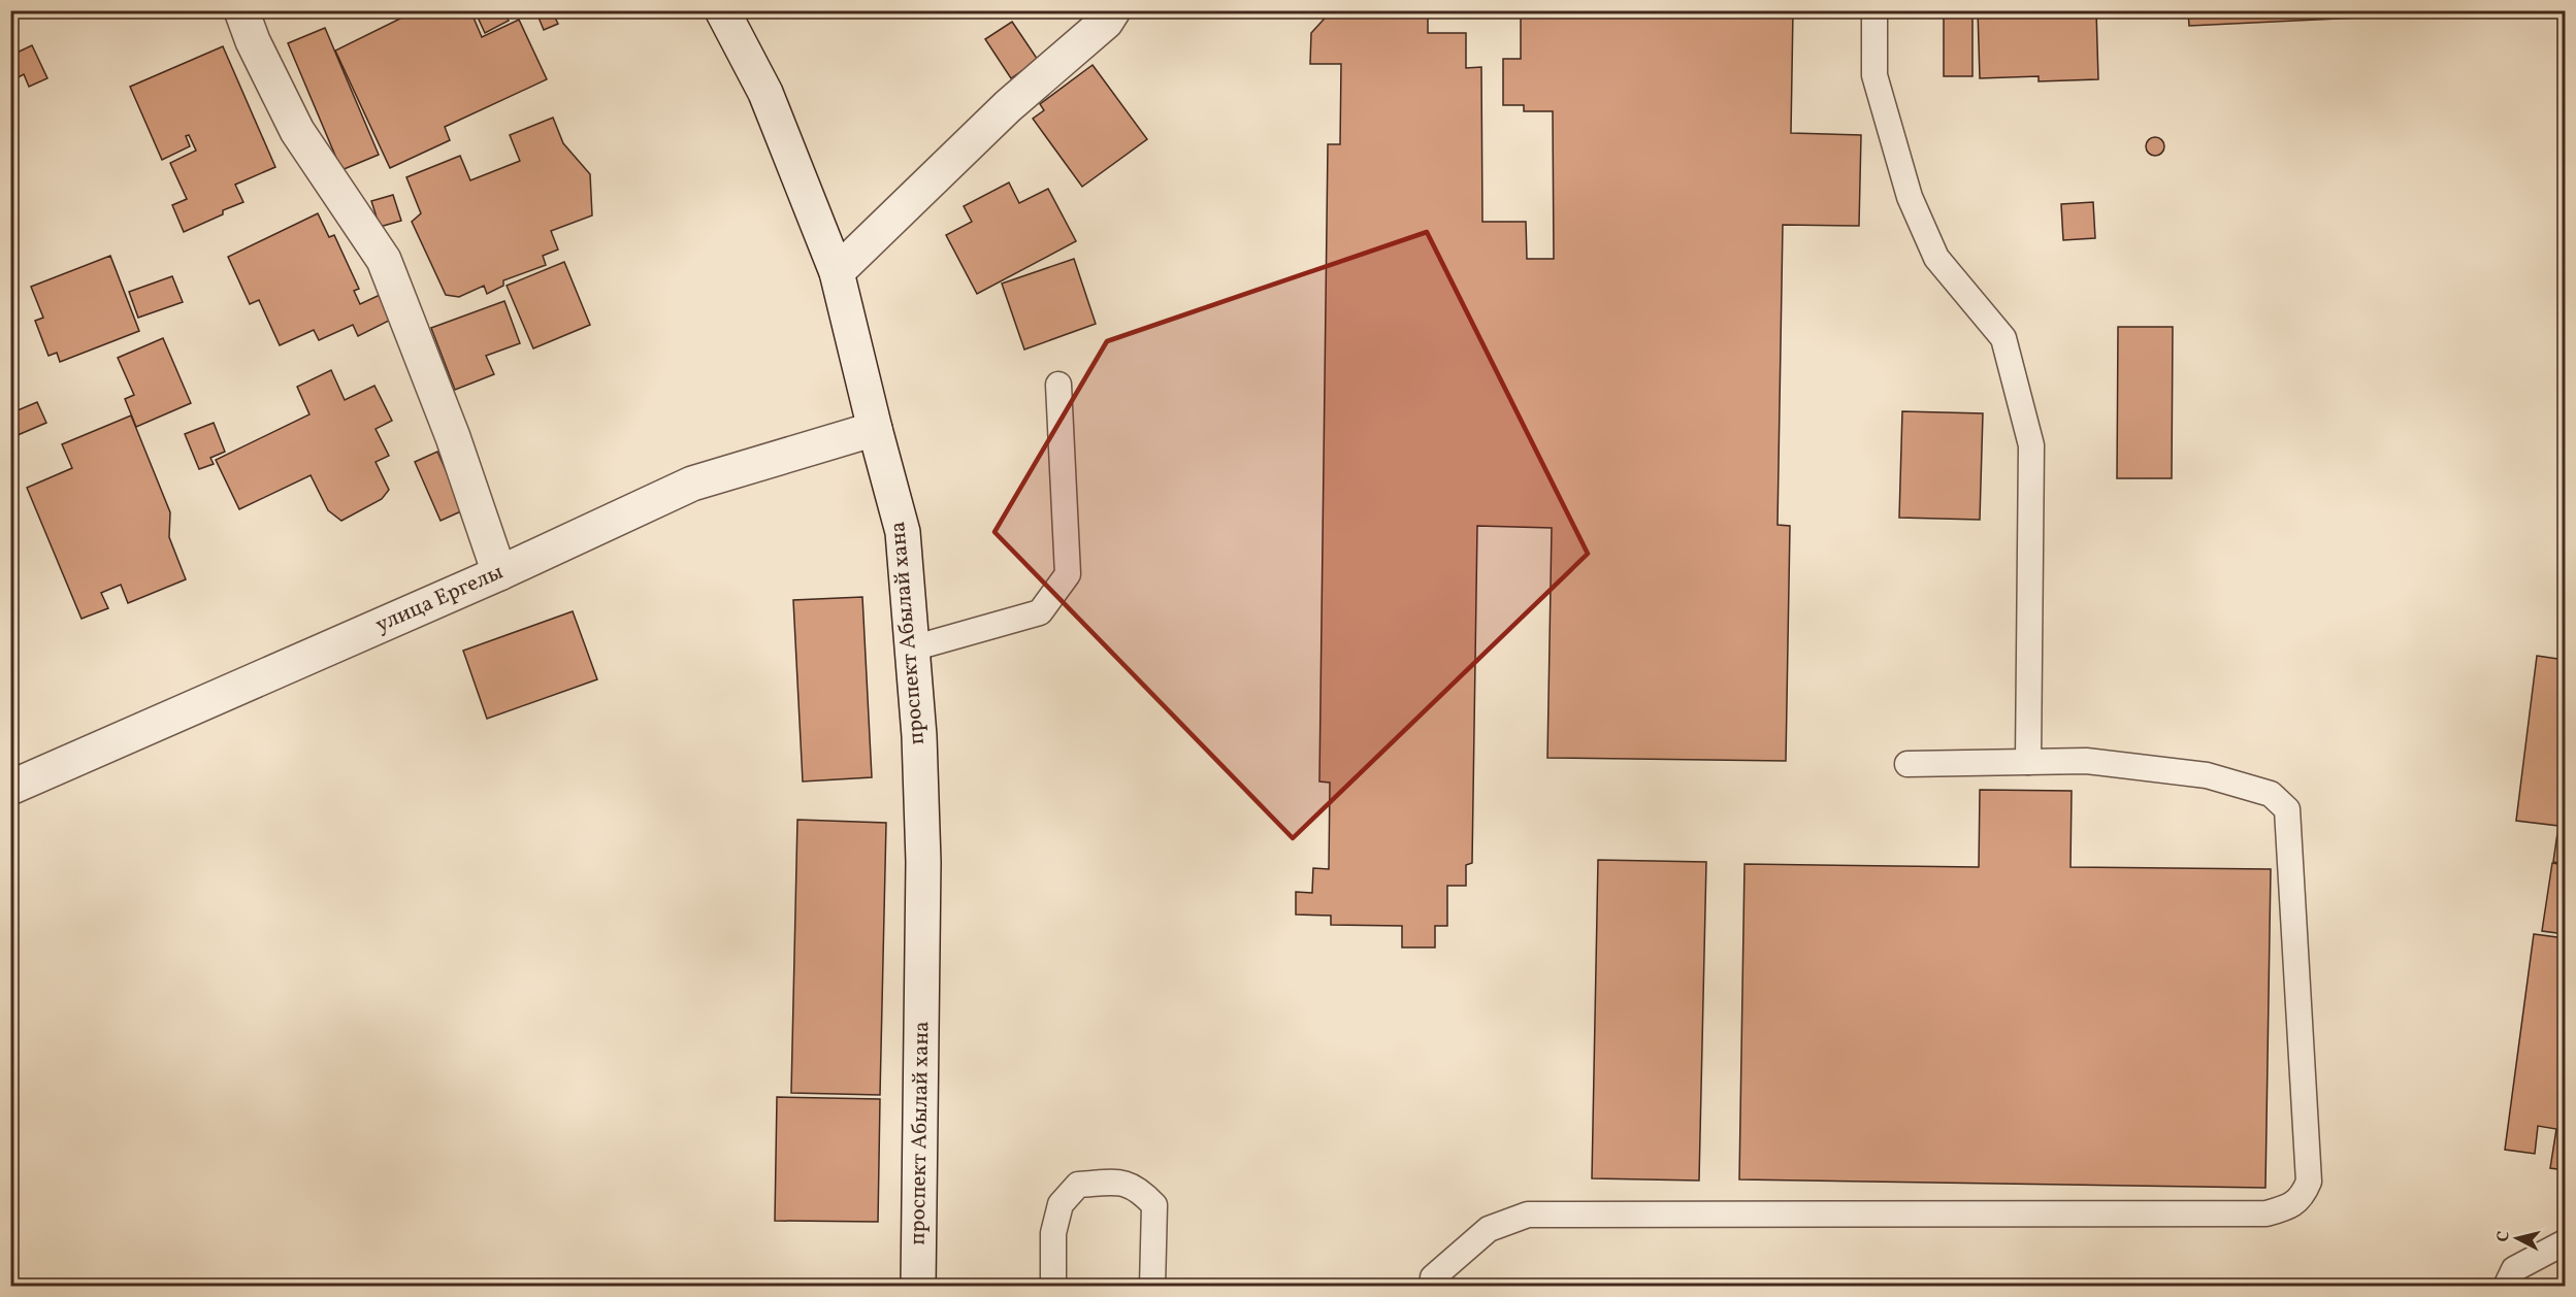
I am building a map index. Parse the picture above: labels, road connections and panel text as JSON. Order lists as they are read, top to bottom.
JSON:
{
  "streets": {
    "street": ["улица Ергелы", "проспект Абылай хана"]
  },
  "crossings": [
    ["улица Ергелы", "проспект Абылай хана"]
  ],
  "north": "left"
}
